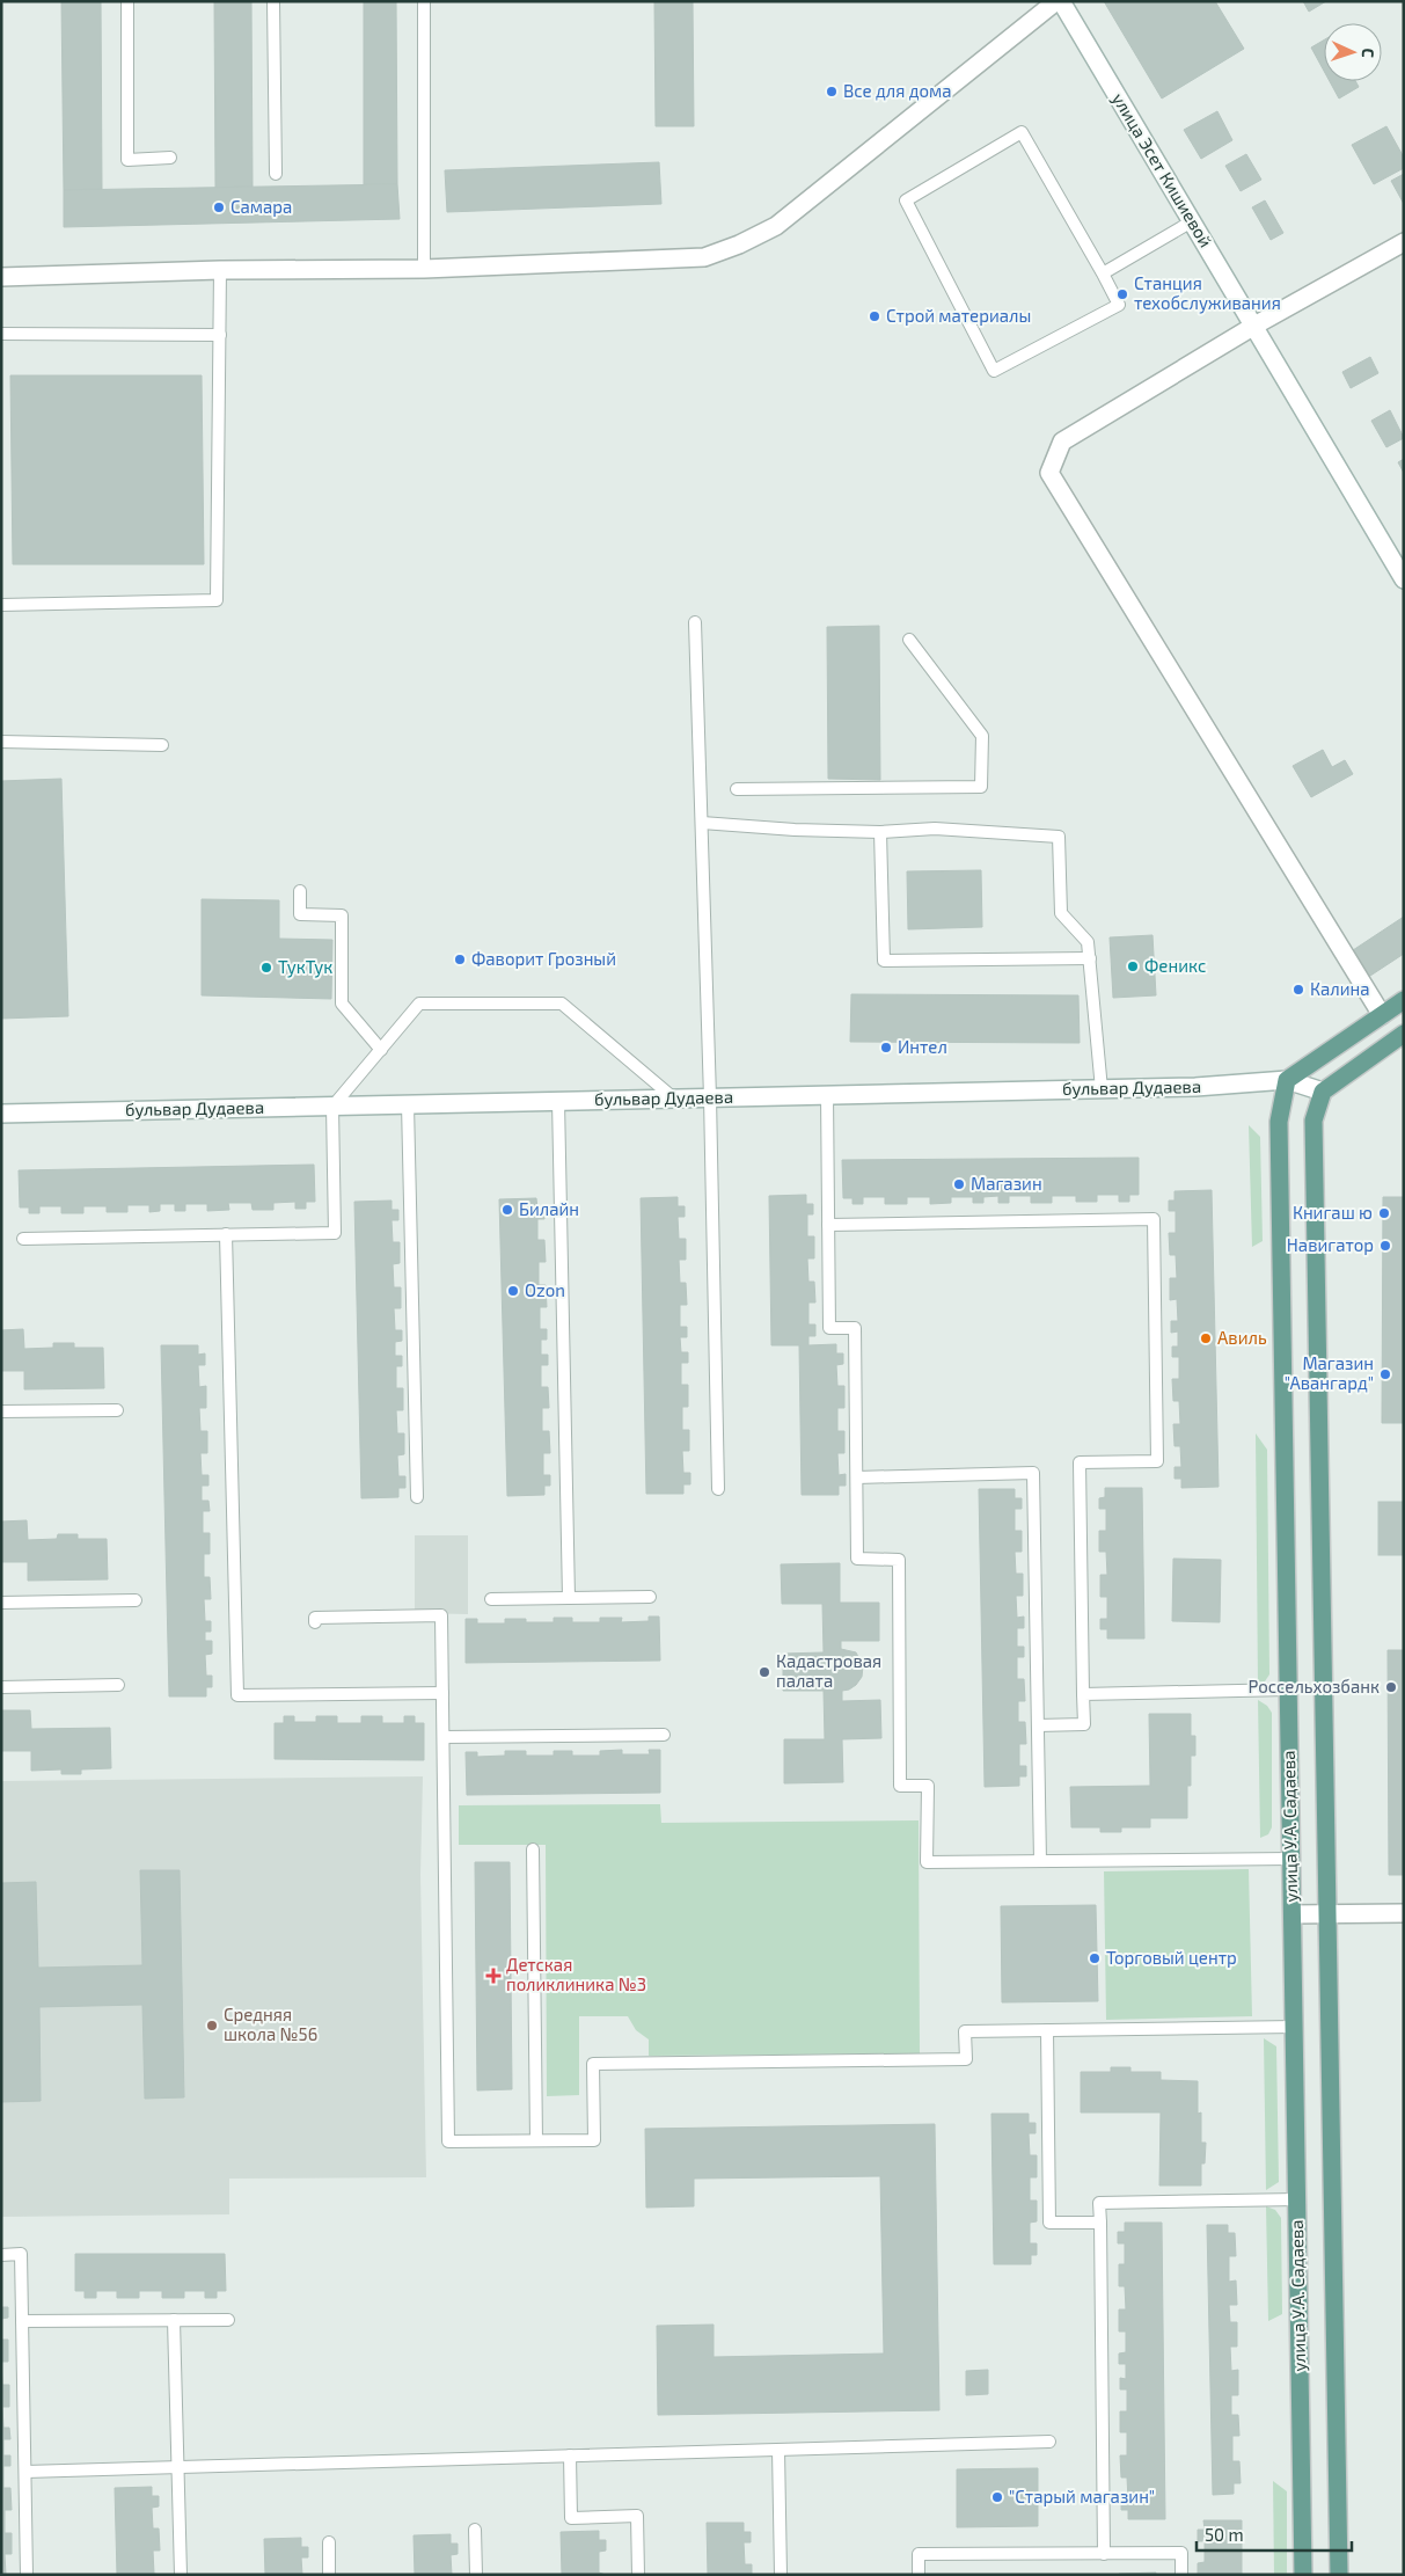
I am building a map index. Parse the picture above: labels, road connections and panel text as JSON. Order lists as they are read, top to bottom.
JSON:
{
  "streets": {
    "main road": ["улица У.А. Садаева"],
    "street": ["улица Эсет Кишиевой", "бульвар Дудаева"]
  },
  "crossings": [
    ["бульвар Дудаева", "улица У.А. Садаева"]
  ],
  "places": {
    "other": [
      "Все для дома",
      "Самара",
      "Станция техобслуживания",
      "Строй материалы",
      "Фаворит Грозный",
      "Феникс",
      "ТукТук",
      "Калина",
      "Интел",
      "Магазин",
      "Билайн",
      "Книгаш ю",
      "Навигатор",
      "Ozon",
      "Авиль",
      "Магазин \"Авангард\"",
      "Кадастровая палата",
      "Россельхозбанк",
      "Торговый центр",
      "Средняя школа №56",
      "\"Старый магазин\""
    ],
    "health": ["Детская поликлиника №3"]
  },
  "scale_bar": "50 m",
  "north": "right"
}
